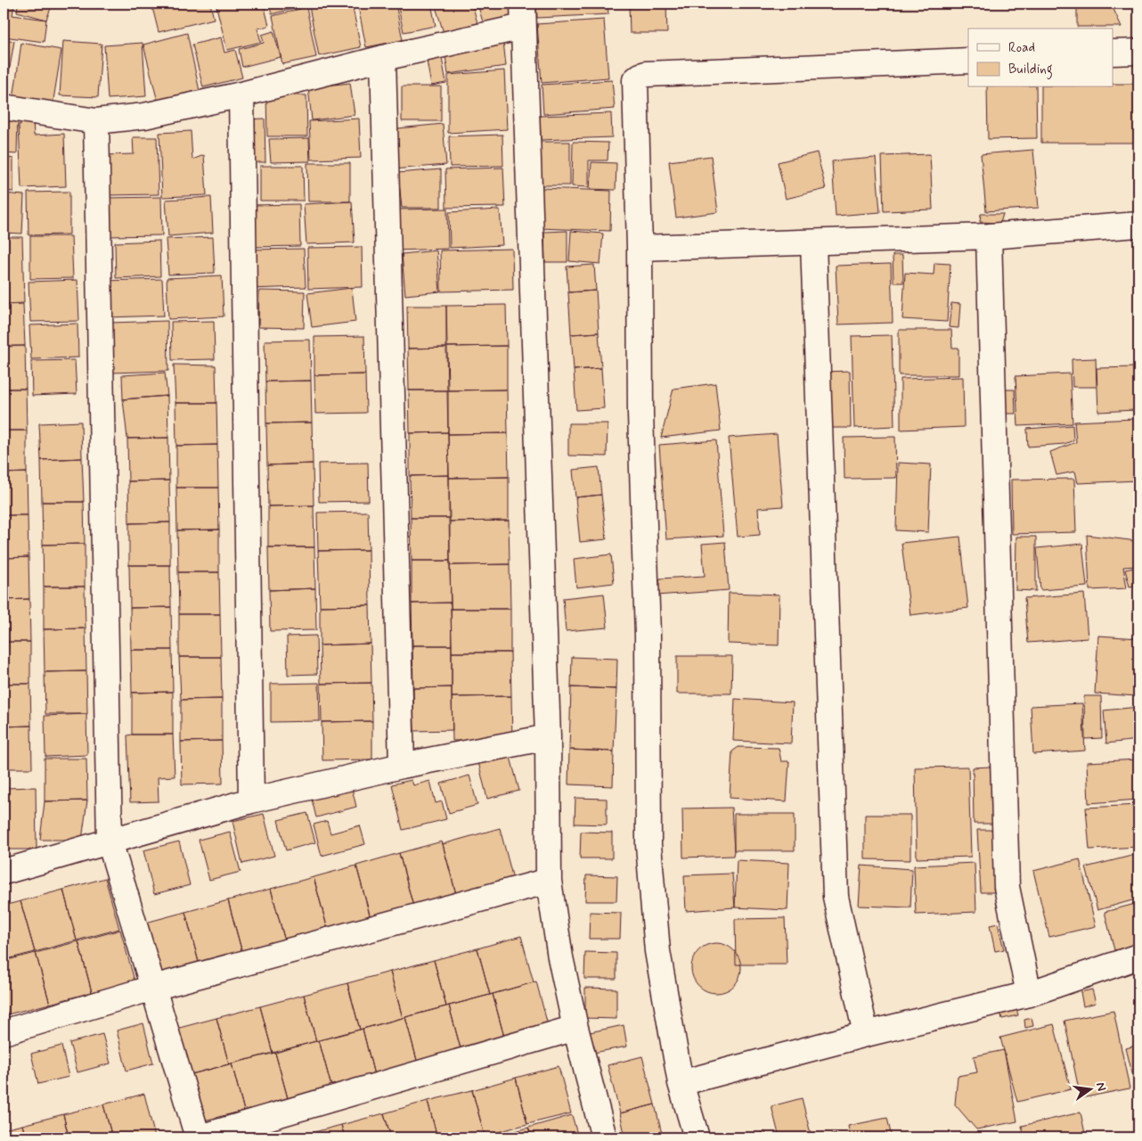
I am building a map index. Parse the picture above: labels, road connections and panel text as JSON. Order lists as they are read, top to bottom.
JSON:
{
  "legend": ["Road", "Building"],
  "north": "right"
}
